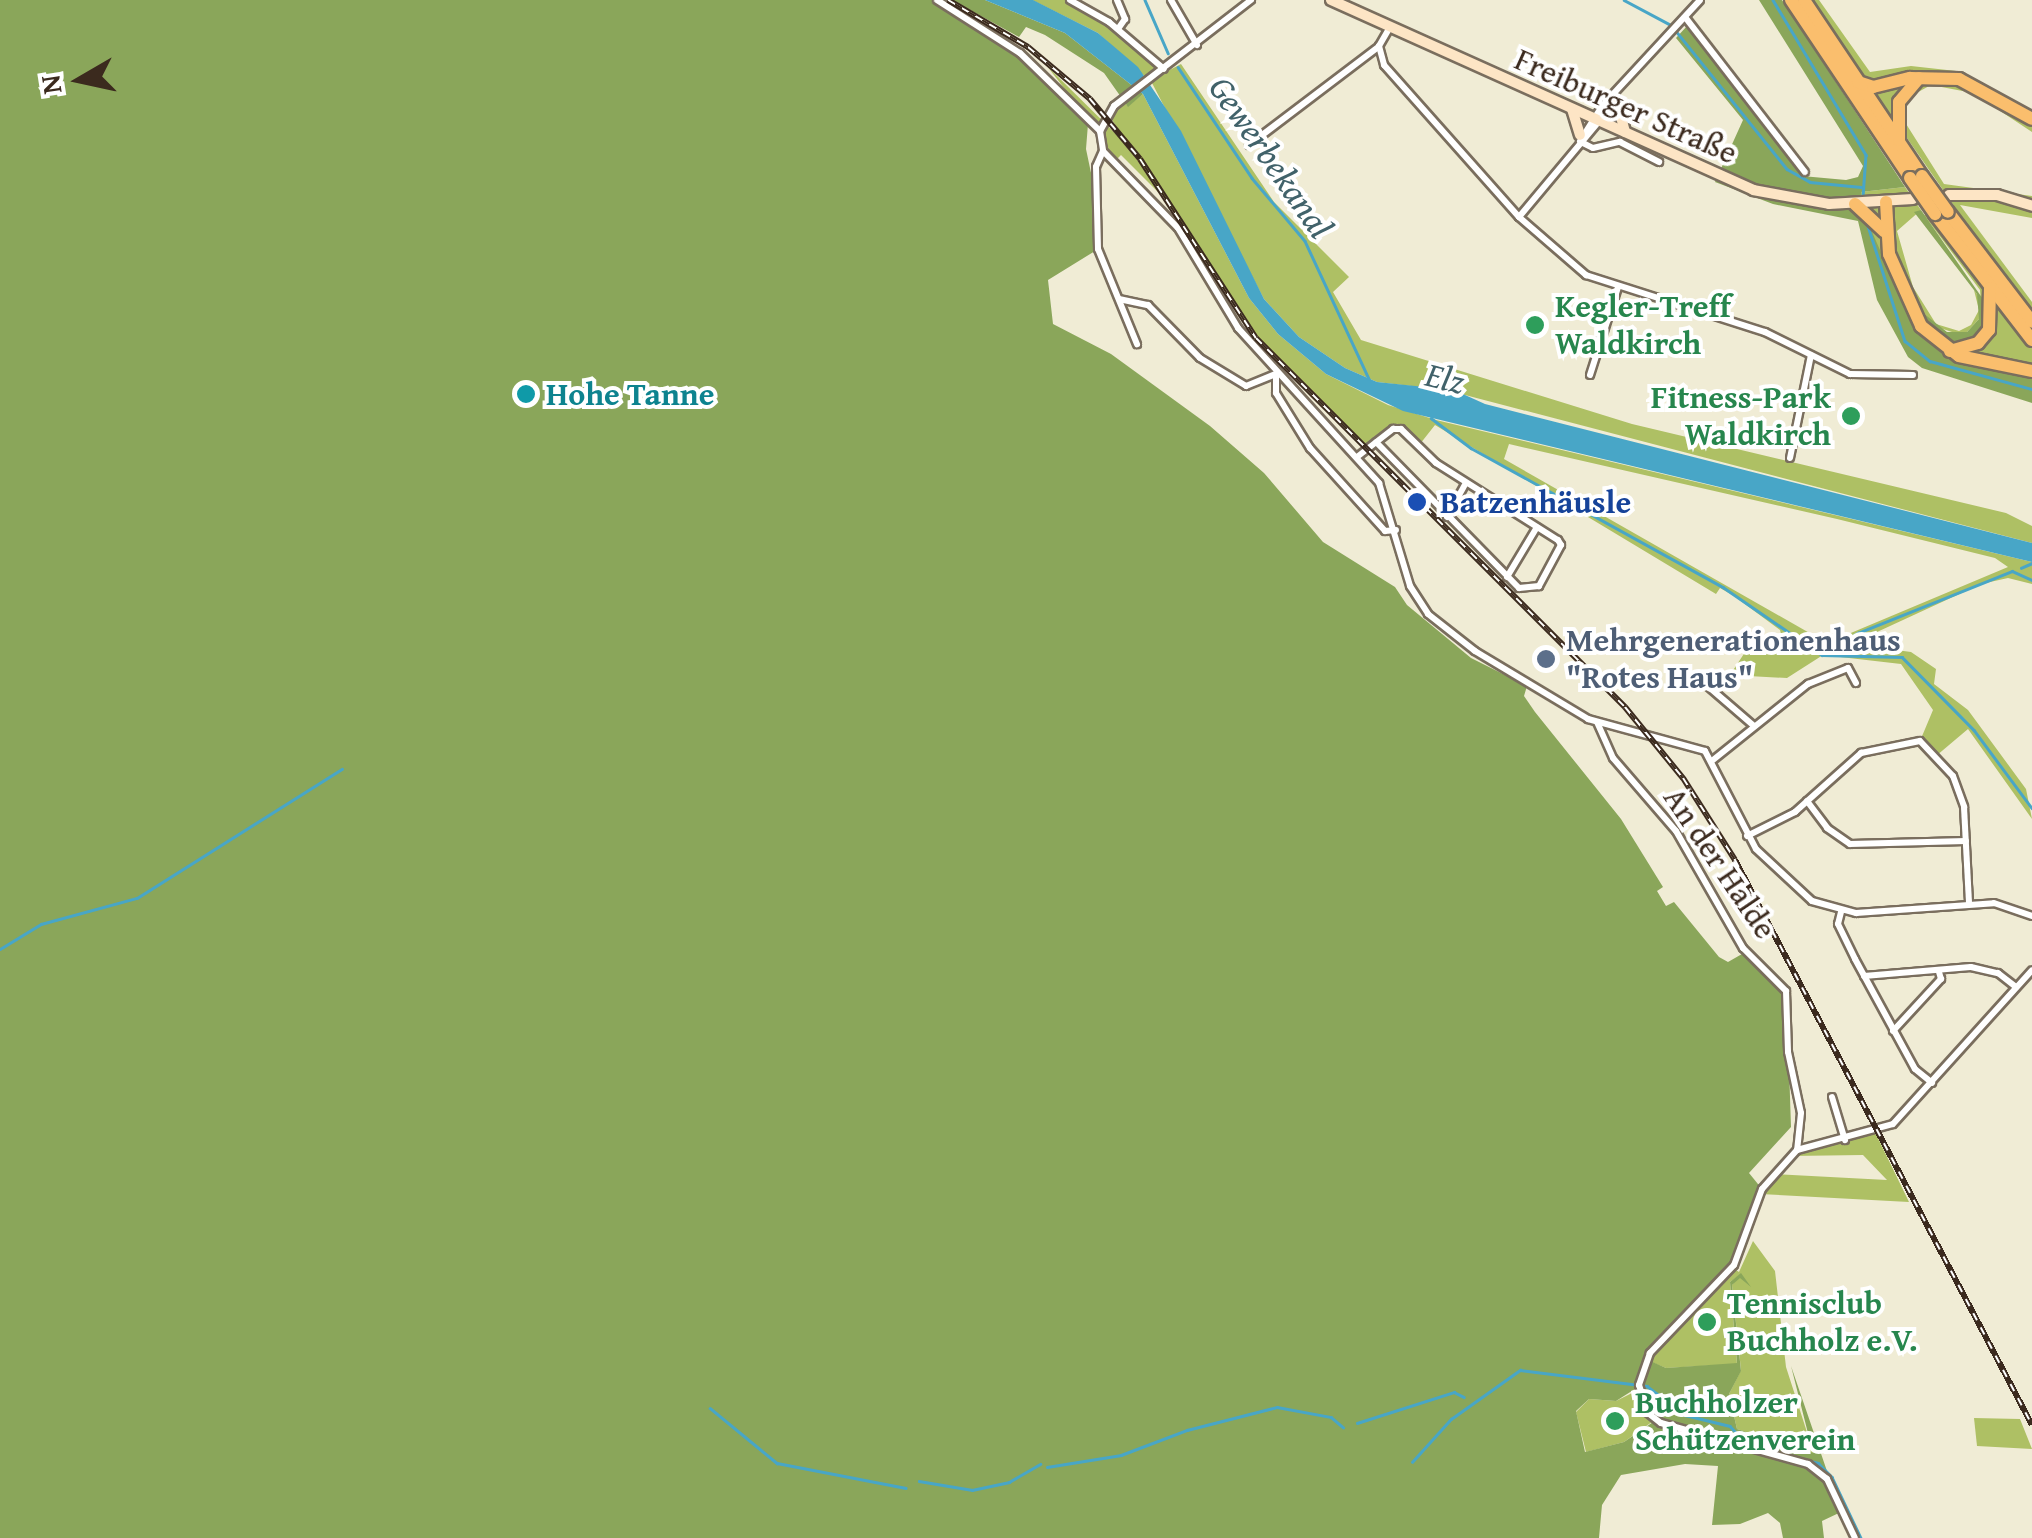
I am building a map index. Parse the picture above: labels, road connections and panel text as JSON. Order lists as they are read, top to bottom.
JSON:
{
  "streets": {
    "street": ["Freiburger Straße", "An der Halde"]
  },
  "water": ["Gewerbekanal", "Elz"],
  "places": [
    "Kegler-Treff Waldkirch",
    "Hohe Tanne",
    "Fitness-Park Waldkirch",
    "Batzenhäusle",
    "Mehrgenerationenhaus \"Rotes Haus\"",
    "Tennisclub Buchholz e.V.",
    "Buchholzer Schützenverein"
  ],
  "north": "left"
}
